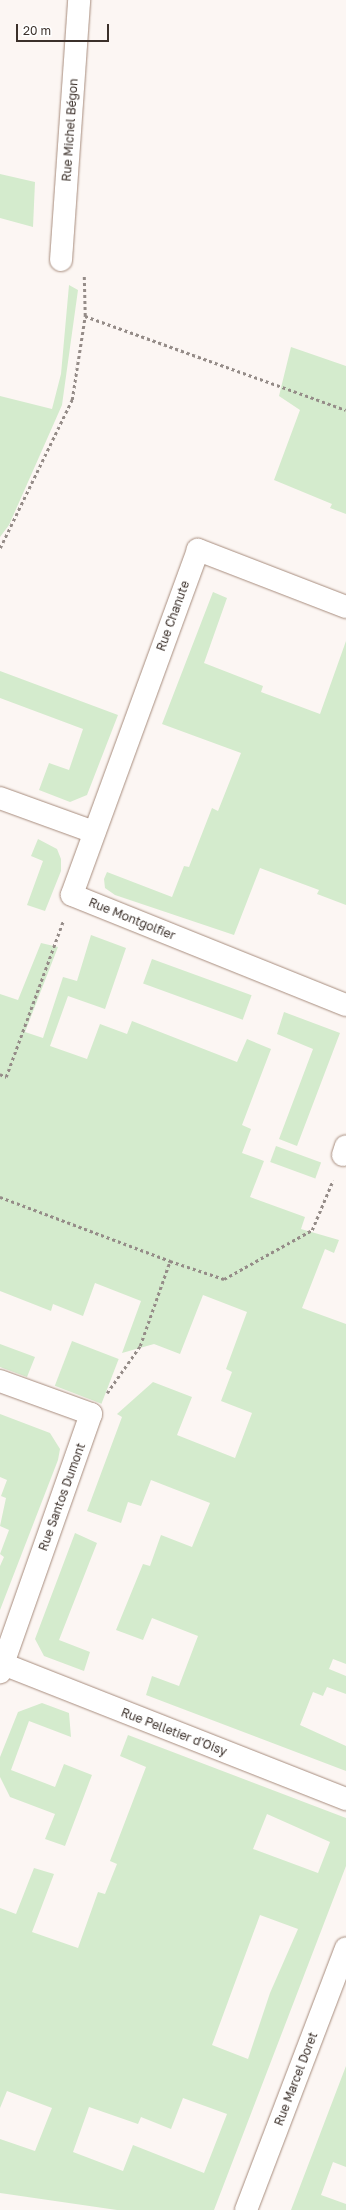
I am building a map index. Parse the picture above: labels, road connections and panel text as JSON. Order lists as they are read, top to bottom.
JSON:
{
  "streets": {
    "street": [
      "Rue Michel Bégon",
      "Rue Chanute",
      "Rue Montgolfier",
      "Rue Santos Dumont",
      "Rue Pelletier d'Oisy",
      "Rue Marcel Doret"
    ]
  },
  "crossings": [
    ["Rue Santos Dumont", "Rue Pelletier d'Oisy"]
  ],
  "scale_bar": "20 m"
}
